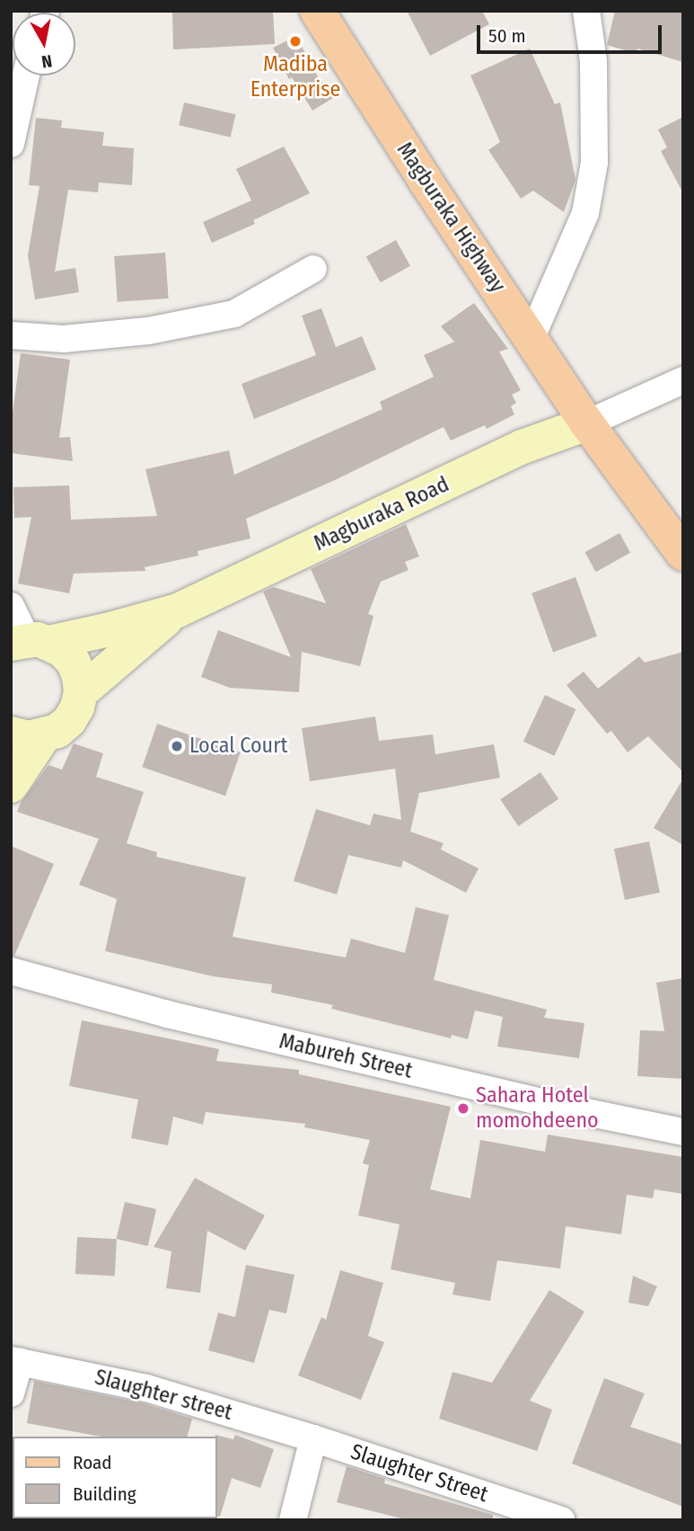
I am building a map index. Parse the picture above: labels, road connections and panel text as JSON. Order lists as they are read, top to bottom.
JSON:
{
  "streets": {
    "main road": ["Magburaka Highway", "Magburaka Road"],
    "street": ["Mabureh Street", "Slaughter street", "Slaughter Street"]
  },
  "crossings": [
    ["Magburaka Highway", "Magburaka Road"],
    ["Slaughter street", "Slaughter Street"]
  ],
  "places": ["Madiba Enterprise", "Local Court", "Sahara Hotel momohdeeno"],
  "legend": ["Road", "Building"],
  "scale_bar": "50 m",
  "north": "bottom"
}
